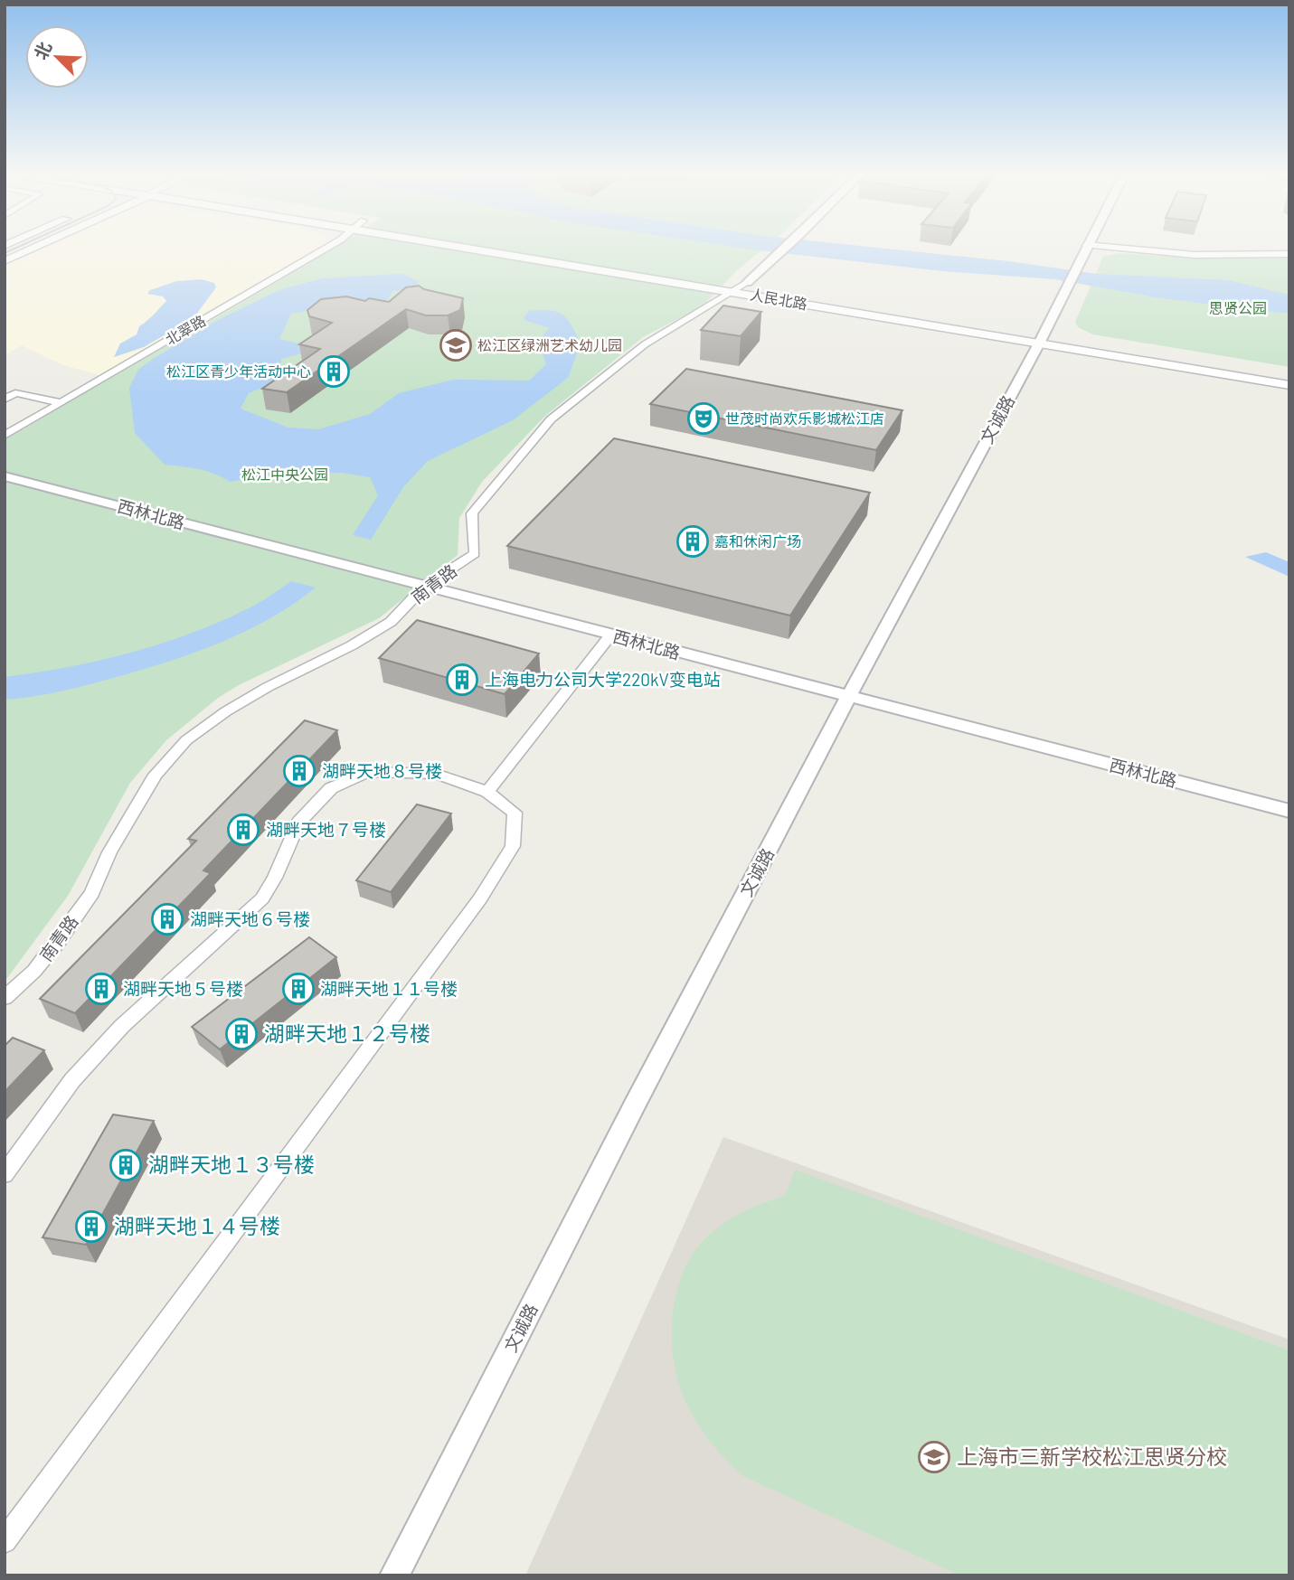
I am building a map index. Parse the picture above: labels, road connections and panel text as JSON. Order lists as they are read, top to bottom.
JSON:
{
  "streets": {
    "main road": ["人民北路"],
    "street": [
      "北翠路",
      "文诚路",
      "西林北路",
      "南青路"
    ]
  },
  "crossings": [
    ["人民北路", "文诚路"],
    ["人民北路", "南青路"],
    ["文诚路", "西林北路"],
    ["西林北路", "南青路"]
  ],
  "parks": ["思贤公园", "松江中央公园"],
  "places": {
    "school or university": ["松江区绿洲艺术幼儿园", "上海市三新学校松江思贤分校"],
    "building": [
      "松江区青少年活动中心",
      "嘉和休闲广场",
      "上海电力公司大学220kV变电站",
      "湖畔天地８号楼",
      "湖畔天地７号楼",
      "湖畔天地６号楼",
      "湖畔天地５号楼",
      "湖畔天地１１号楼",
      "湖畔天地１２号楼",
      "湖畔天地１３号楼",
      "湖畔天地１４号楼"
    ],
    "theatre": ["世茂时尚欢乐影城松江店"]
  },
  "north": "top left"
}
